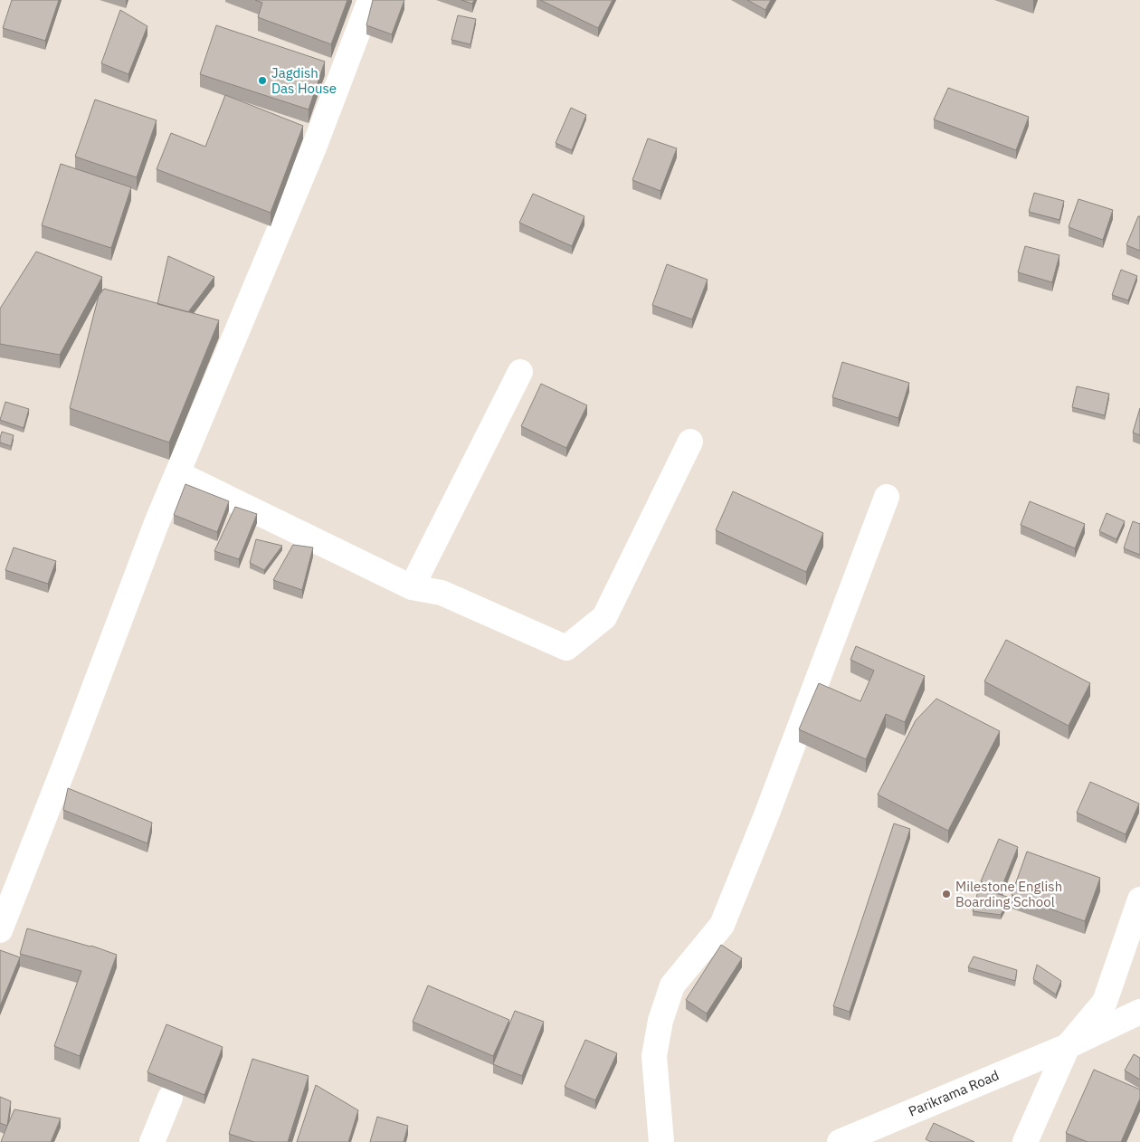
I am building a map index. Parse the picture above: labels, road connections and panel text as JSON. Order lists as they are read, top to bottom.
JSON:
{
  "streets": {
    "street": ["Parikrama Road"]
  },
  "places": ["Jagdish Das House", "Milestone English Boarding School"]
}
